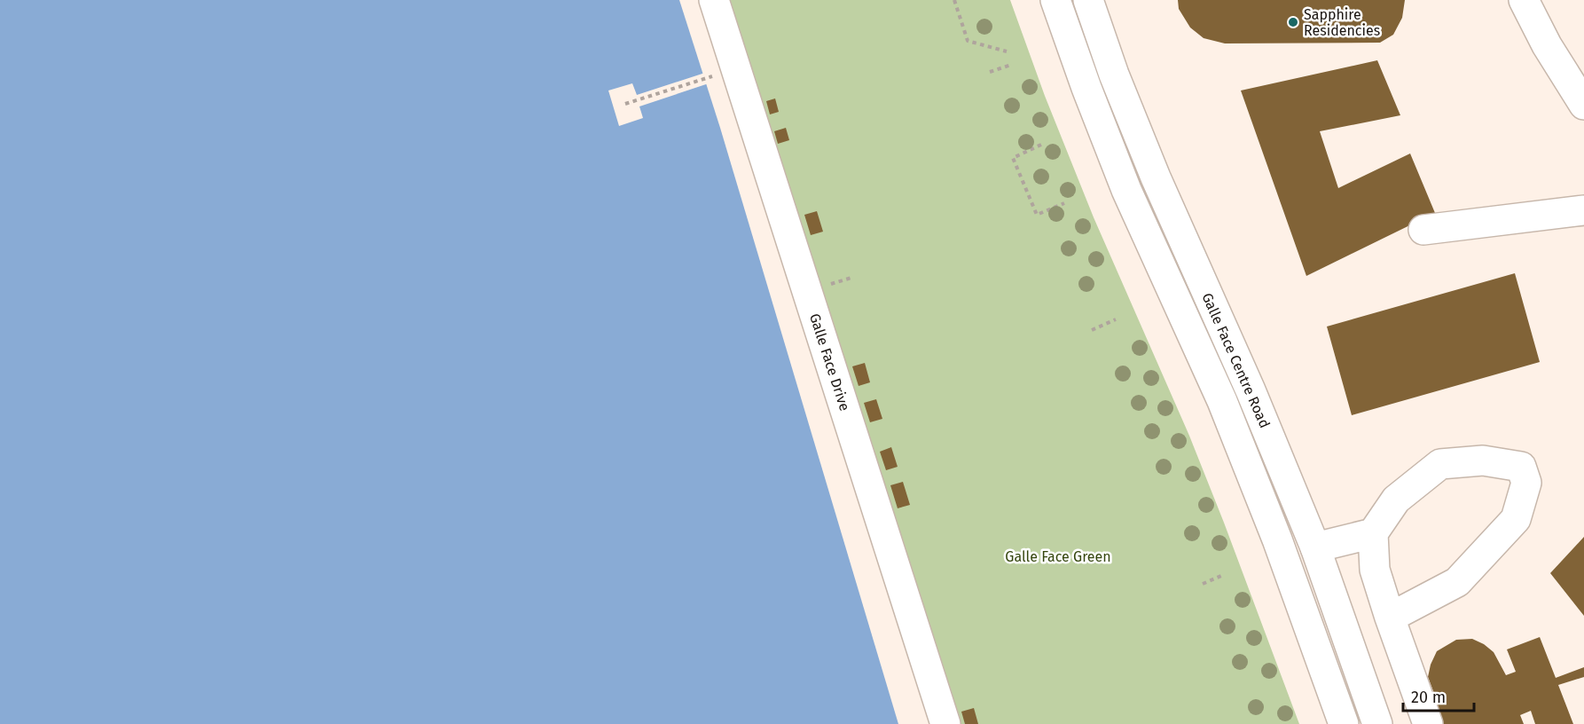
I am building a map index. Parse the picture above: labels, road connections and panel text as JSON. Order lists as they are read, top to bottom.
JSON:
{
  "streets": {
    "main road": ["Galle Face Centre Road", "Galle Face Drive"]
  },
  "parks": ["Galle Face Green"],
  "places": ["Sapphire Residencies"],
  "scale_bar": "20 m"
}
